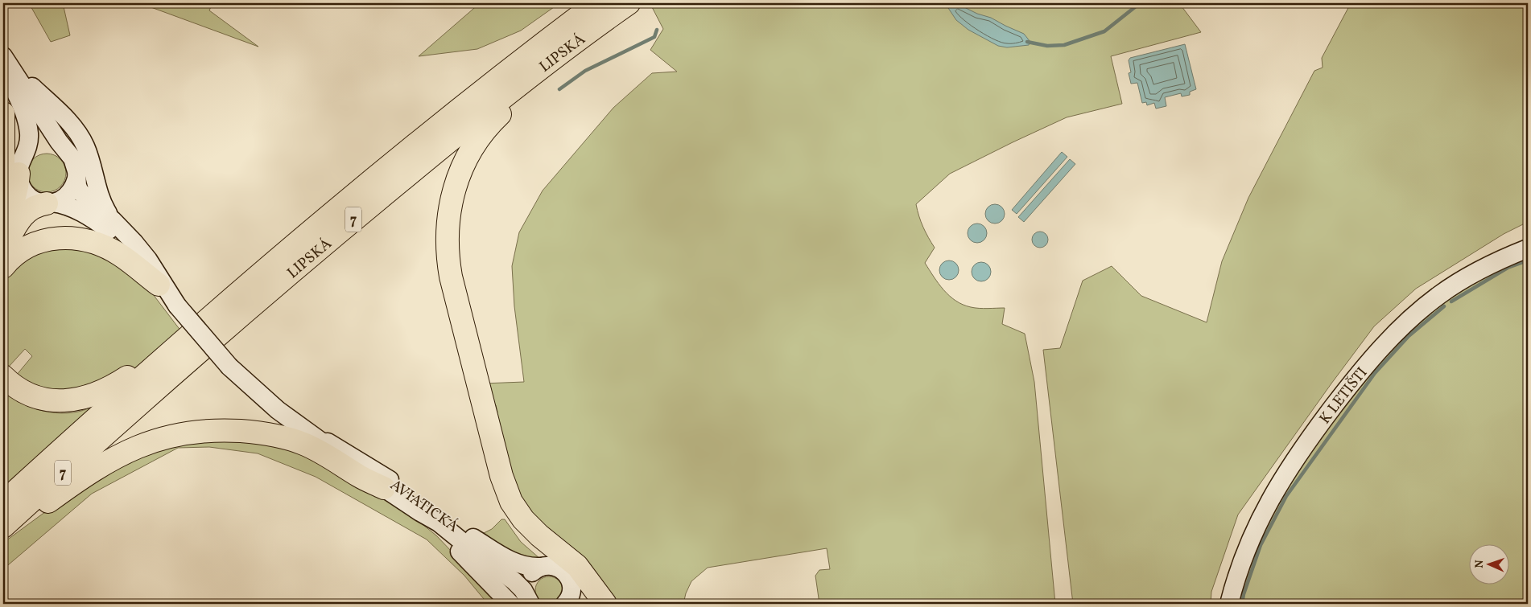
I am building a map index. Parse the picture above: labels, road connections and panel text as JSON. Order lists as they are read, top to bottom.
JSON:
{
  "streets": {
    "highway": ["LIPSKÁ", "7"],
    "main road": ["K LETIŠTI", "AVIATICKÁ"]
  },
  "north": "left"
}
